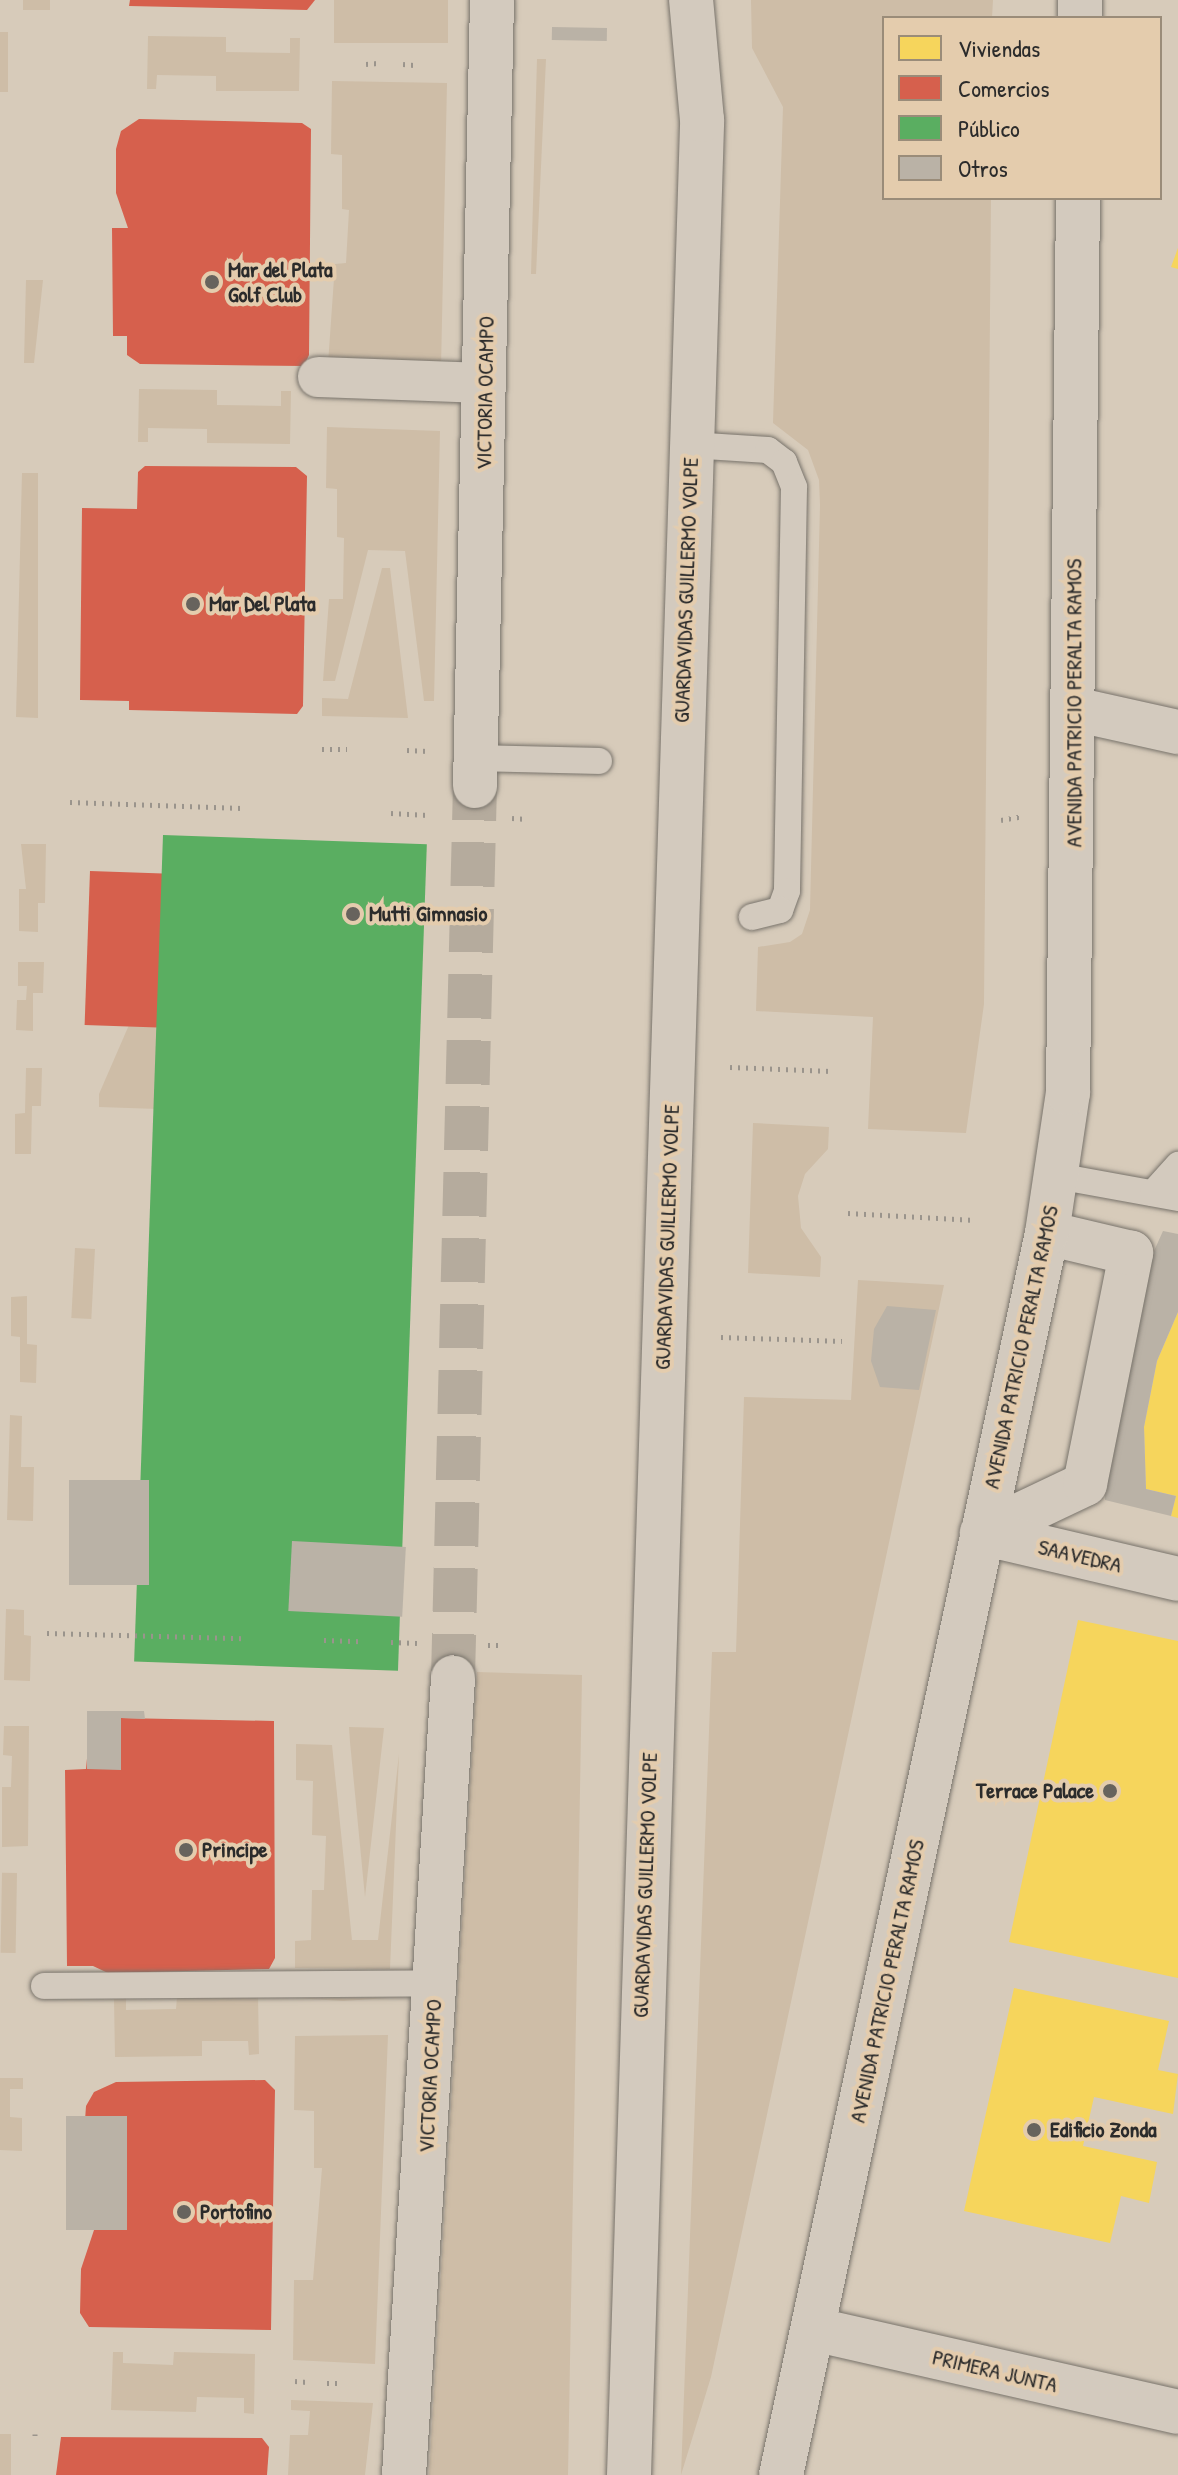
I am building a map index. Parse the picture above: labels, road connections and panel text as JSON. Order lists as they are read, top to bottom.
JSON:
{
  "streets": {
    "main road": [
      "VICTORIA OCAMPO",
      "GUARDAVIDAS GUILLERMO VOLPE",
      "AVENIDA PATRICIO PERALTA RAMOS",
      "SAAVEDRA",
      "PRIMERA JUNTA"
    ]
  },
  "crossings": [
    ["AVENIDA PATRICIO PERALTA RAMOS", "SAAVEDRA"],
    ["AVENIDA PATRICIO PERALTA RAMOS", "PRIMERA JUNTA"]
  ],
  "places": [
    "Mar del Plata Golf Club",
    "Mar Del Plata",
    "Mutti Gimnasio",
    "Terrace Palace",
    "Principe",
    "Edificio Zonda",
    "Portofino"
  ],
  "legend": [
    "Viviendas",
    "Comercios",
    "Público",
    "Otros"
  ]
}
